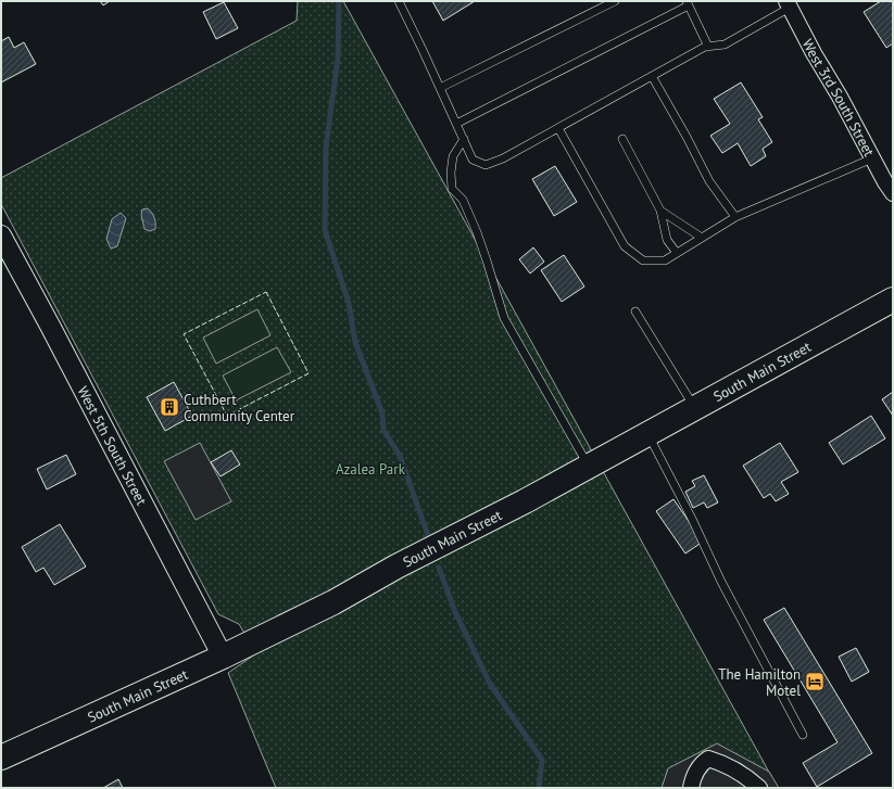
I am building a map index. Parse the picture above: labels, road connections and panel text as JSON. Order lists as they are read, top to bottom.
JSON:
{
  "streets": {
    "main road": ["South Main Street"],
    "street": ["West 3rd South Street", "West 5th South Street"]
  },
  "crossings": [
    ["South Main Street", "West 5th South Street"]
  ],
  "parks": ["Azalea Park"],
  "places": {
    "building": ["Cuthbert Community Center"],
    "hotel": ["The Hamilton Motel"]
  }
}
